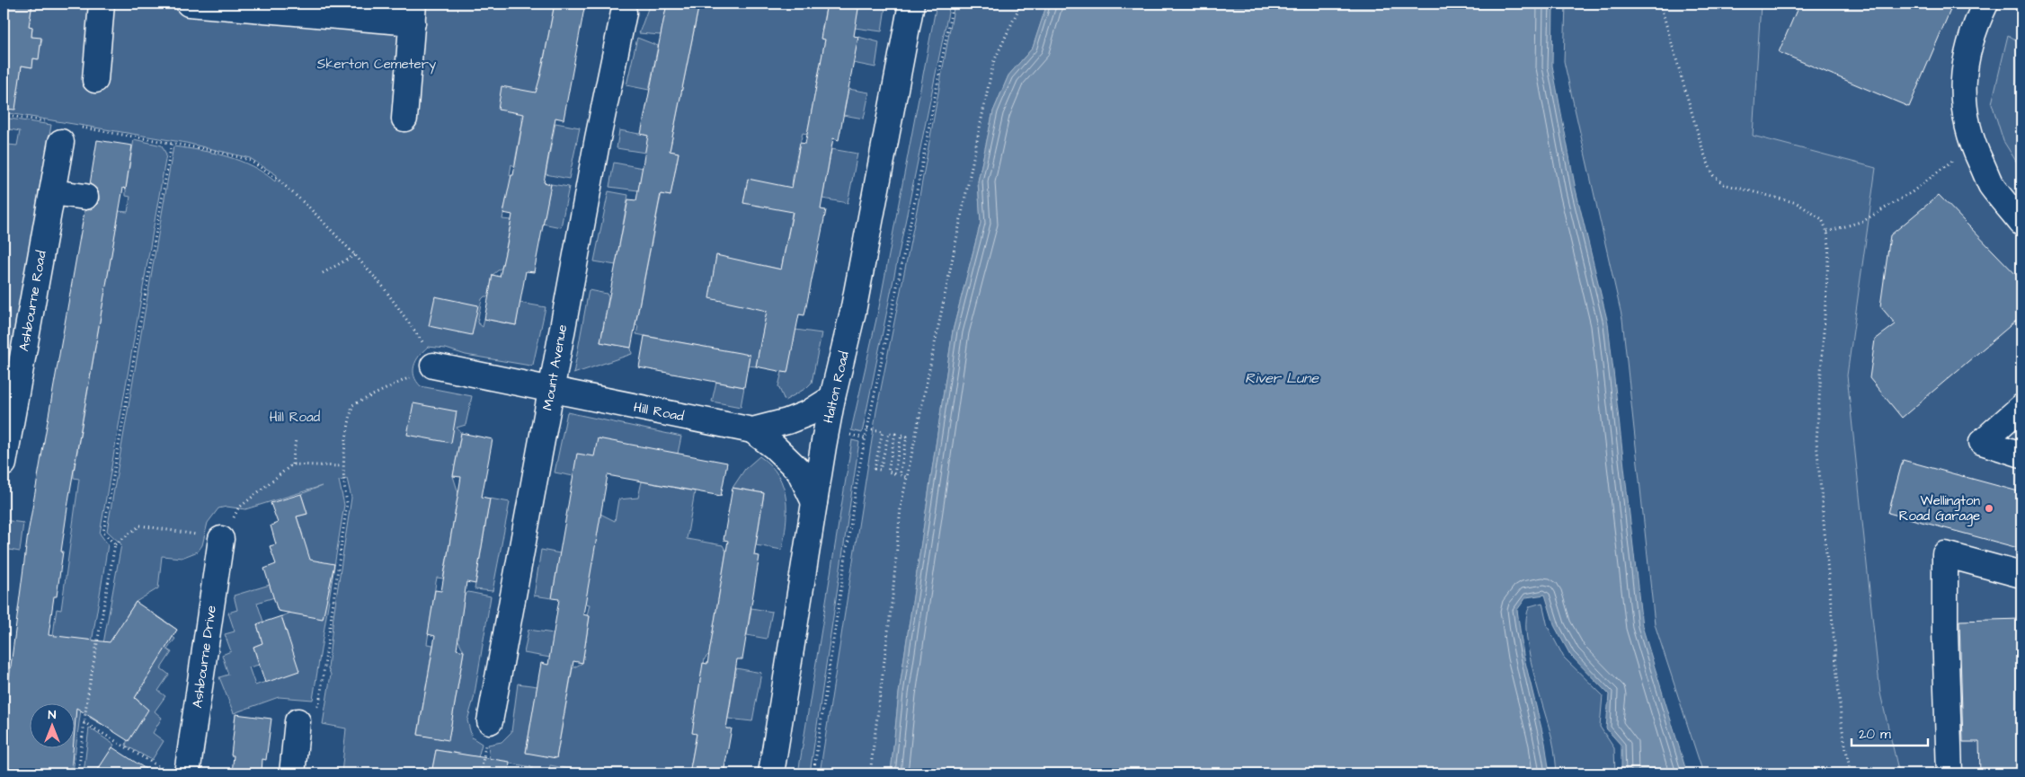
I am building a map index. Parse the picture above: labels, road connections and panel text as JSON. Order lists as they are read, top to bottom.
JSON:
{
  "streets": {
    "street": [
      "Ashbourne Road",
      "Mount Avenue",
      "Halton Road",
      "Hill Road",
      "Ashbourne Drive"
    ]
  },
  "crossings": [
    ["Mount Avenue", "Hill Road"],
    ["Halton Road", "Hill Road"]
  ],
  "water": ["River Lune"],
  "parks": ["Skerton Cemetery", "Hill Road"],
  "places": ["Wellington Road Garage"],
  "scale_bar": "20 m",
  "north": "top"
}
